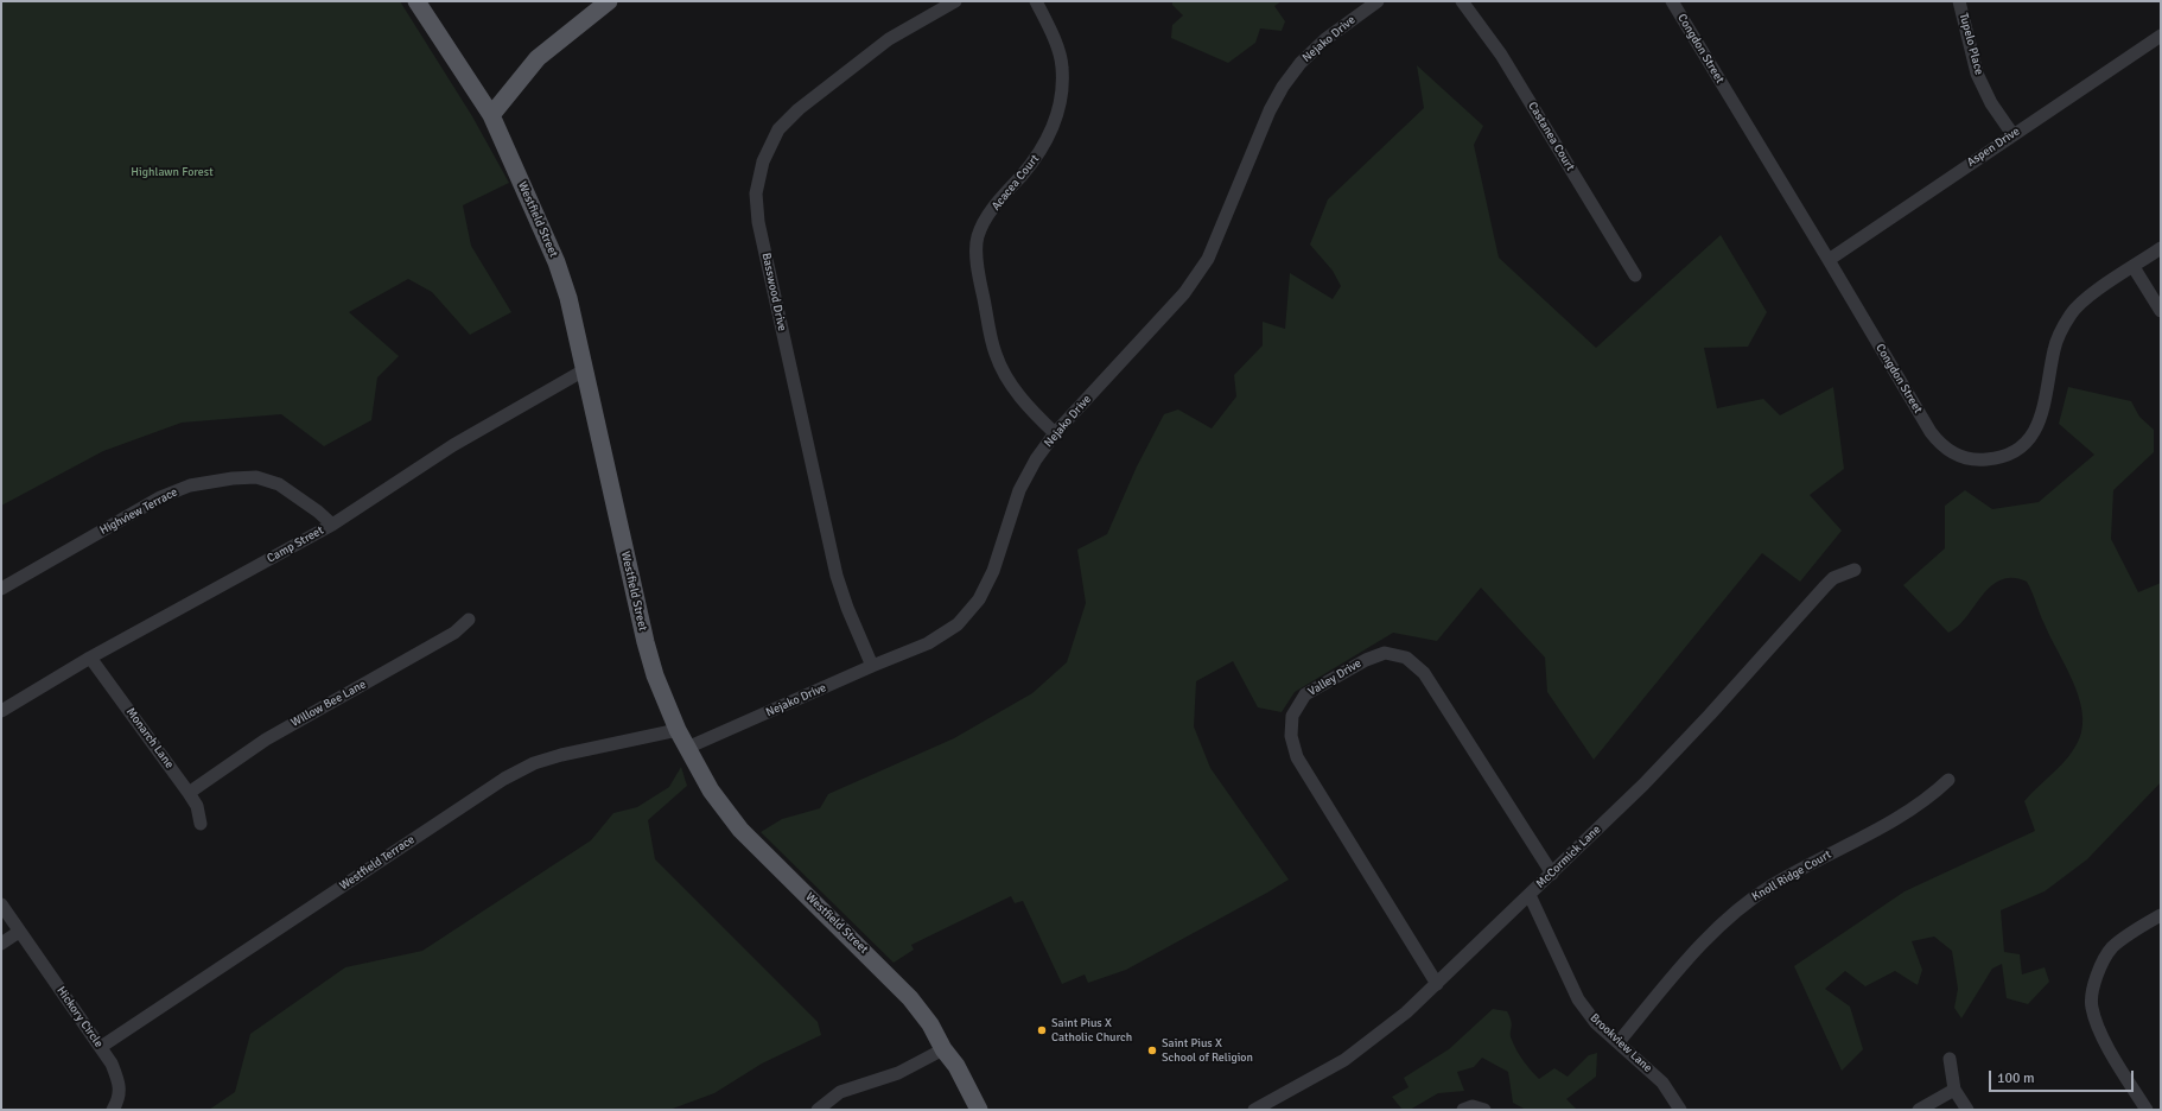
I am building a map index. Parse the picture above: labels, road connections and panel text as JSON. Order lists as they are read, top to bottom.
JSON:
{
  "streets": {
    "main road": ["Westfield Street"],
    "street": [
      "Nejako Drive",
      "Tupelo Place",
      "Congdon Street",
      "Castanea Court",
      "Aspen Drive",
      "Acacea Court",
      "Basswood Drive",
      "Highview Terrace",
      "Camp Street",
      "Valley Drive",
      "Willow Bee Lane",
      "Monarch Lane",
      "McCormick Lane",
      "Westfield Terrace",
      "Knoll Ridge Court",
      "Hickory Circle",
      "Brookview Lane"
    ]
  },
  "crossings": [
    ["Nejako Drive", "Acacea Court"],
    ["Nejako Drive", "Westfield Street"],
    ["Nejako Drive", "Basswood Drive"],
    ["Tupelo Place", "Aspen Drive"],
    ["Congdon Street", "Aspen Drive"],
    ["Westfield Street", "Camp Street"],
    ["Westfield Street", "Westfield Terrace"],
    ["Highview Terrace", "Camp Street"],
    ["Camp Street", "Monarch Lane"],
    ["Valley Drive", "McCormick Lane"],
    ["Willow Bee Lane", "Monarch Lane"],
    ["McCormick Lane", "Brookview Lane"],
    ["Westfield Terrace", "Hickory Circle"],
    ["Knoll Ridge Court", "Brookview Lane"]
  ],
  "parks": ["Highlawn Forest"],
  "places": ["Saint Pius X Catholic Church", "Saint Pius X School of Religion"],
  "scale_bar": "100 m"
}
